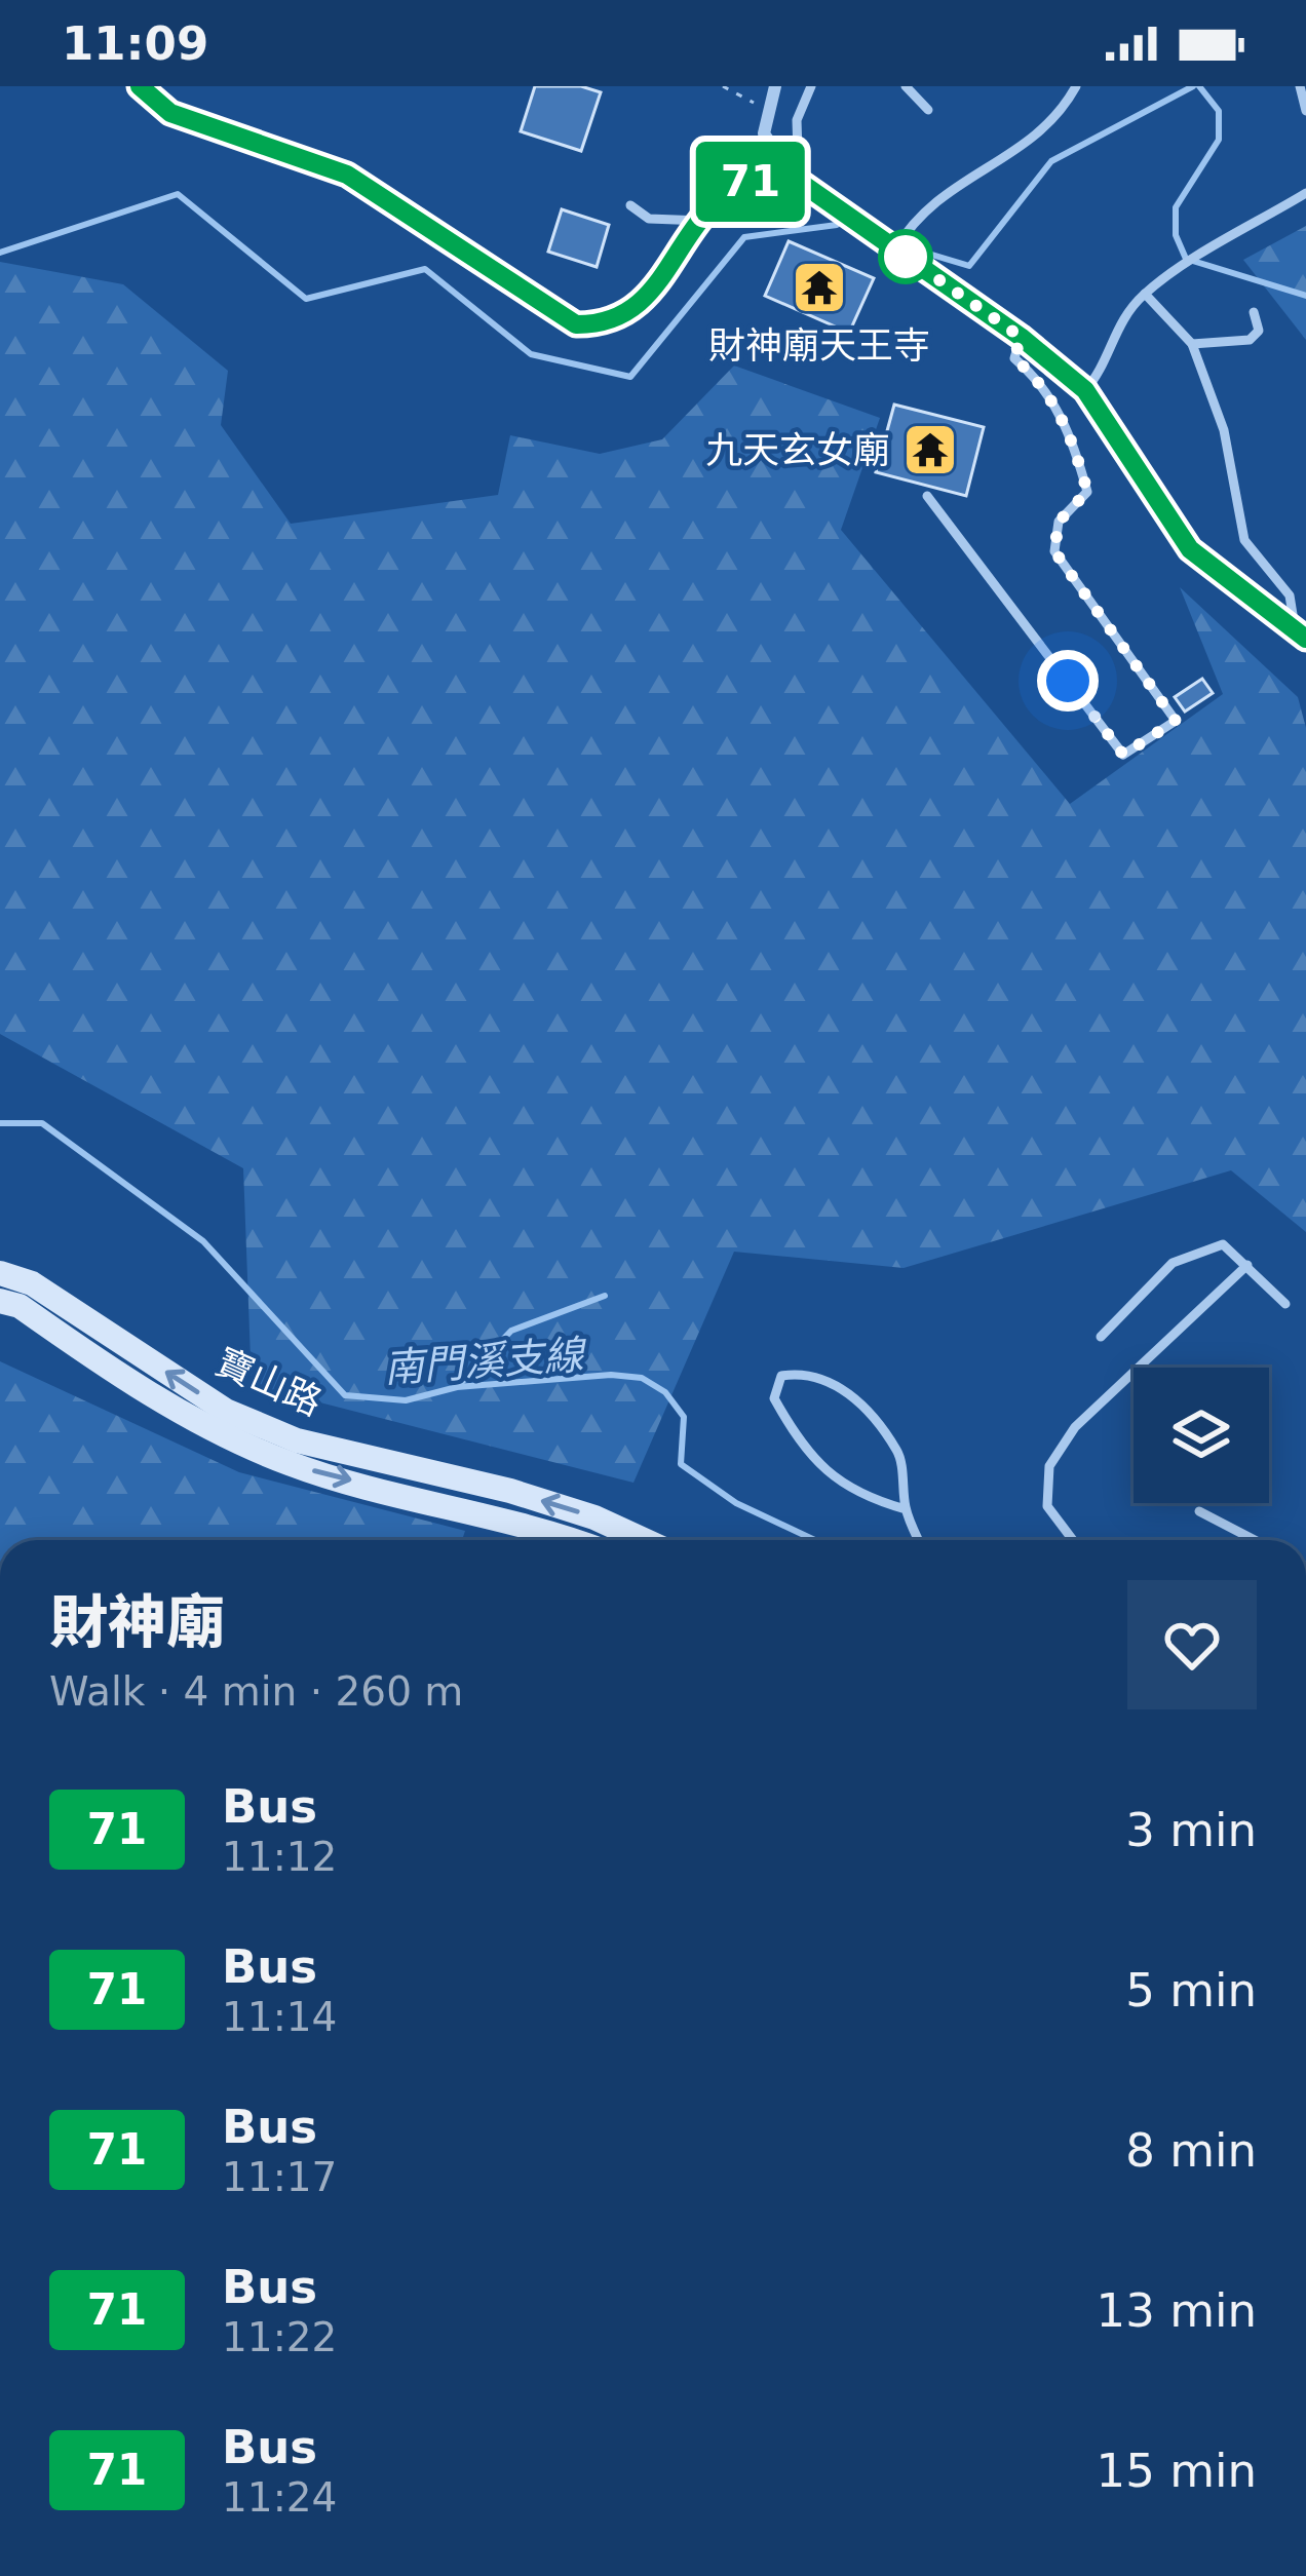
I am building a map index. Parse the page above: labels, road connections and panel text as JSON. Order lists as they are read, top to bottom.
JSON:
{
  "streets": {
    "street": ["寶山路"]
  },
  "water": ["南門溪支線"],
  "places": {
    "temple": ["財神廟天王寺", "九天玄女廟"]
  },
  "lines": ["bus line 71"],
  "page": {
    "status": "11:09",
    "on_map": "71",
    "heading": ["財神廟", "Walk · 4 min · 260 m"],
    "list": [
      {
        "mark": "71",
        "name": "Bus",
        "note": "11:12",
        "value": "3 min"
      },
      {
        "mark": "71",
        "name": "Bus",
        "note": "11:14",
        "value": "5 min"
      },
      {
        "mark": "71",
        "name": "Bus",
        "note": "11:17",
        "value": "8 min"
      },
      {
        "mark": "71",
        "name": "Bus",
        "note": "11:22",
        "value": "13 min"
      },
      {
        "mark": "71",
        "name": "Bus",
        "note": "11:24",
        "value": "15 min"
      }
    ]
  }
}
